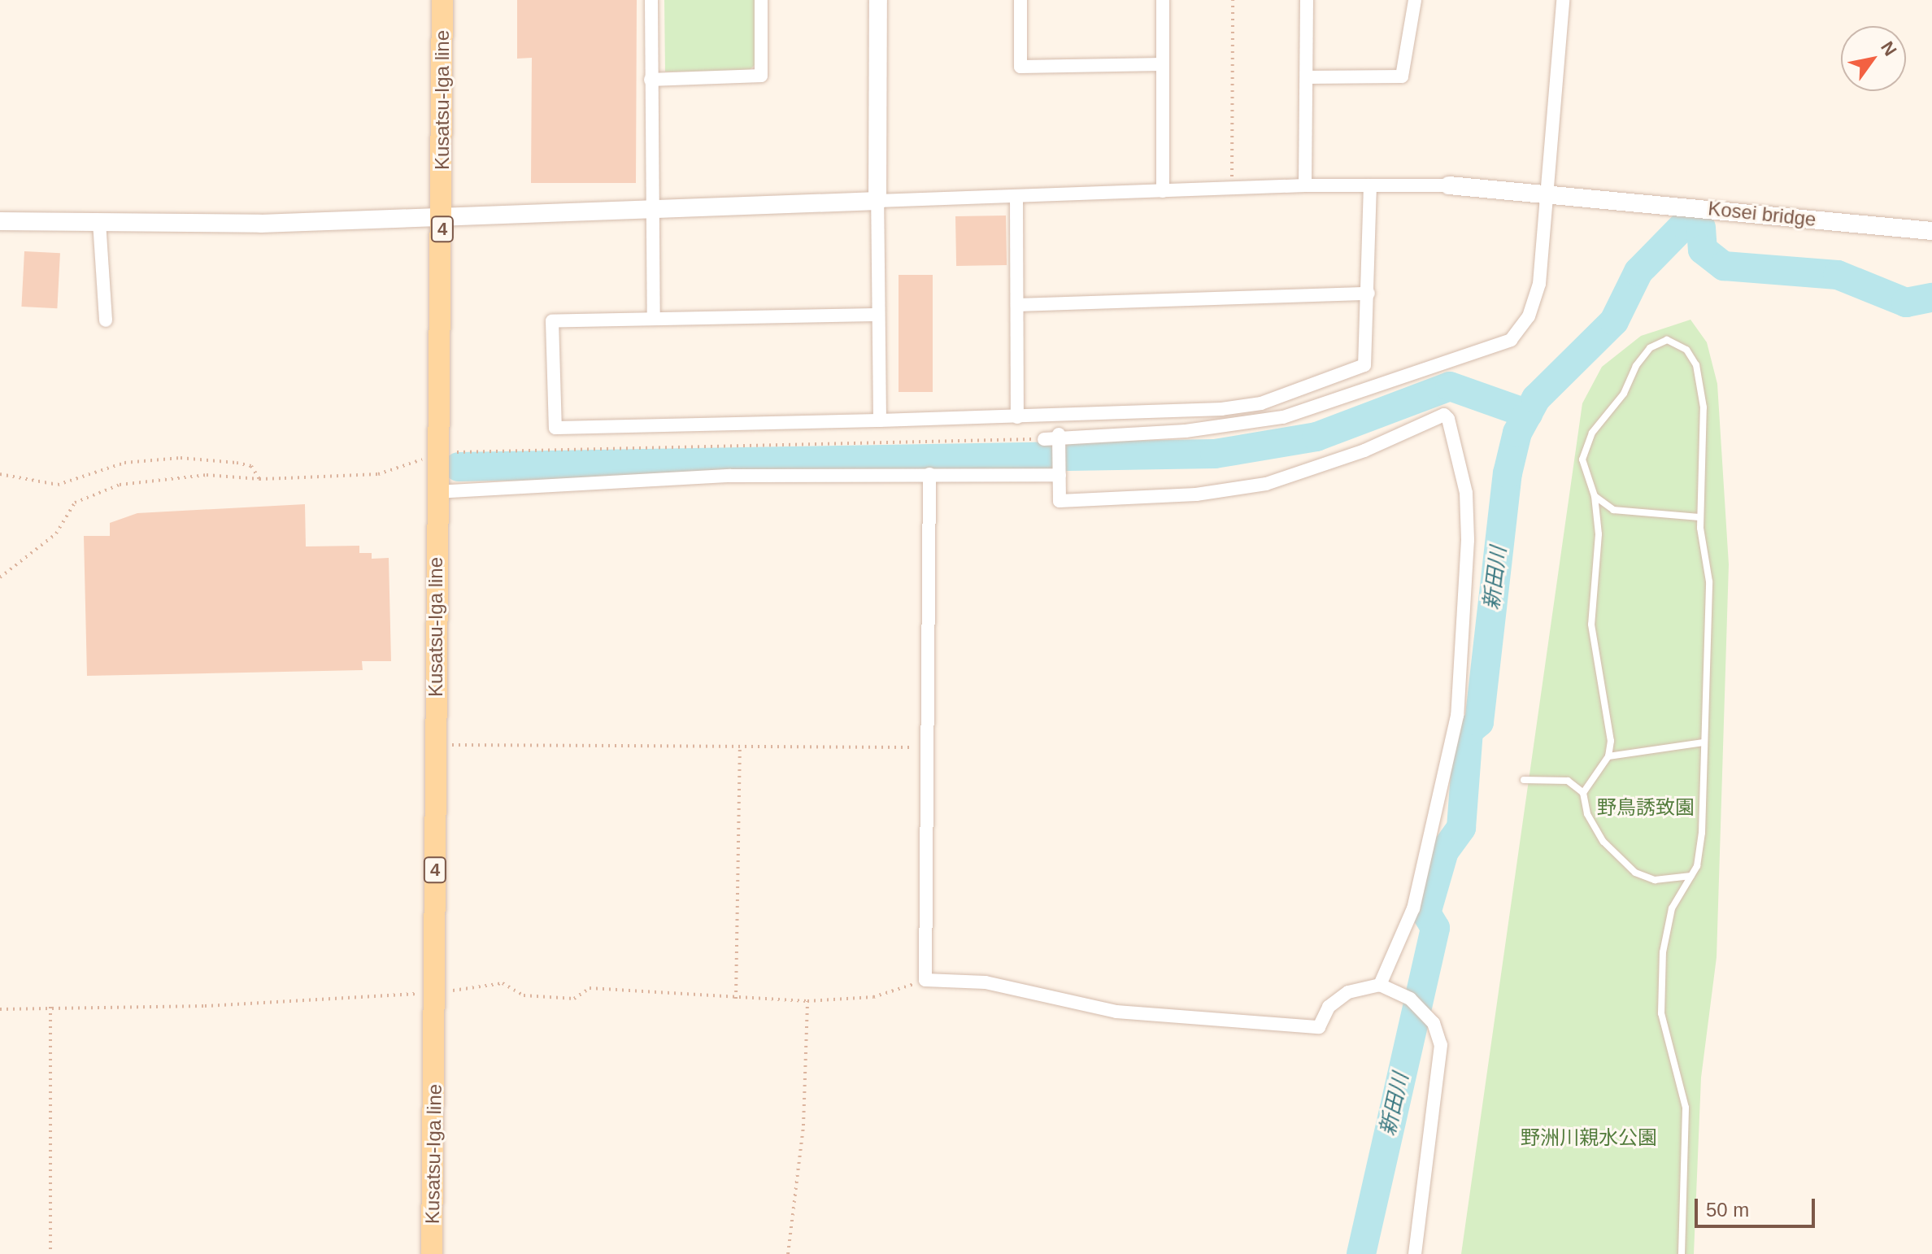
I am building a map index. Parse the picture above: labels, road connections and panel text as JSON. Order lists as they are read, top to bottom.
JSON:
{
  "streets": {
    "main road": ["Kusatsu-Iga line", "4"],
    "street": ["Kosei bridge"]
  },
  "water": ["新田川"],
  "parks": ["野鳥誘致園", "野洲川親水公園"],
  "scale_bar": "50 m",
  "north": "top right"
}
